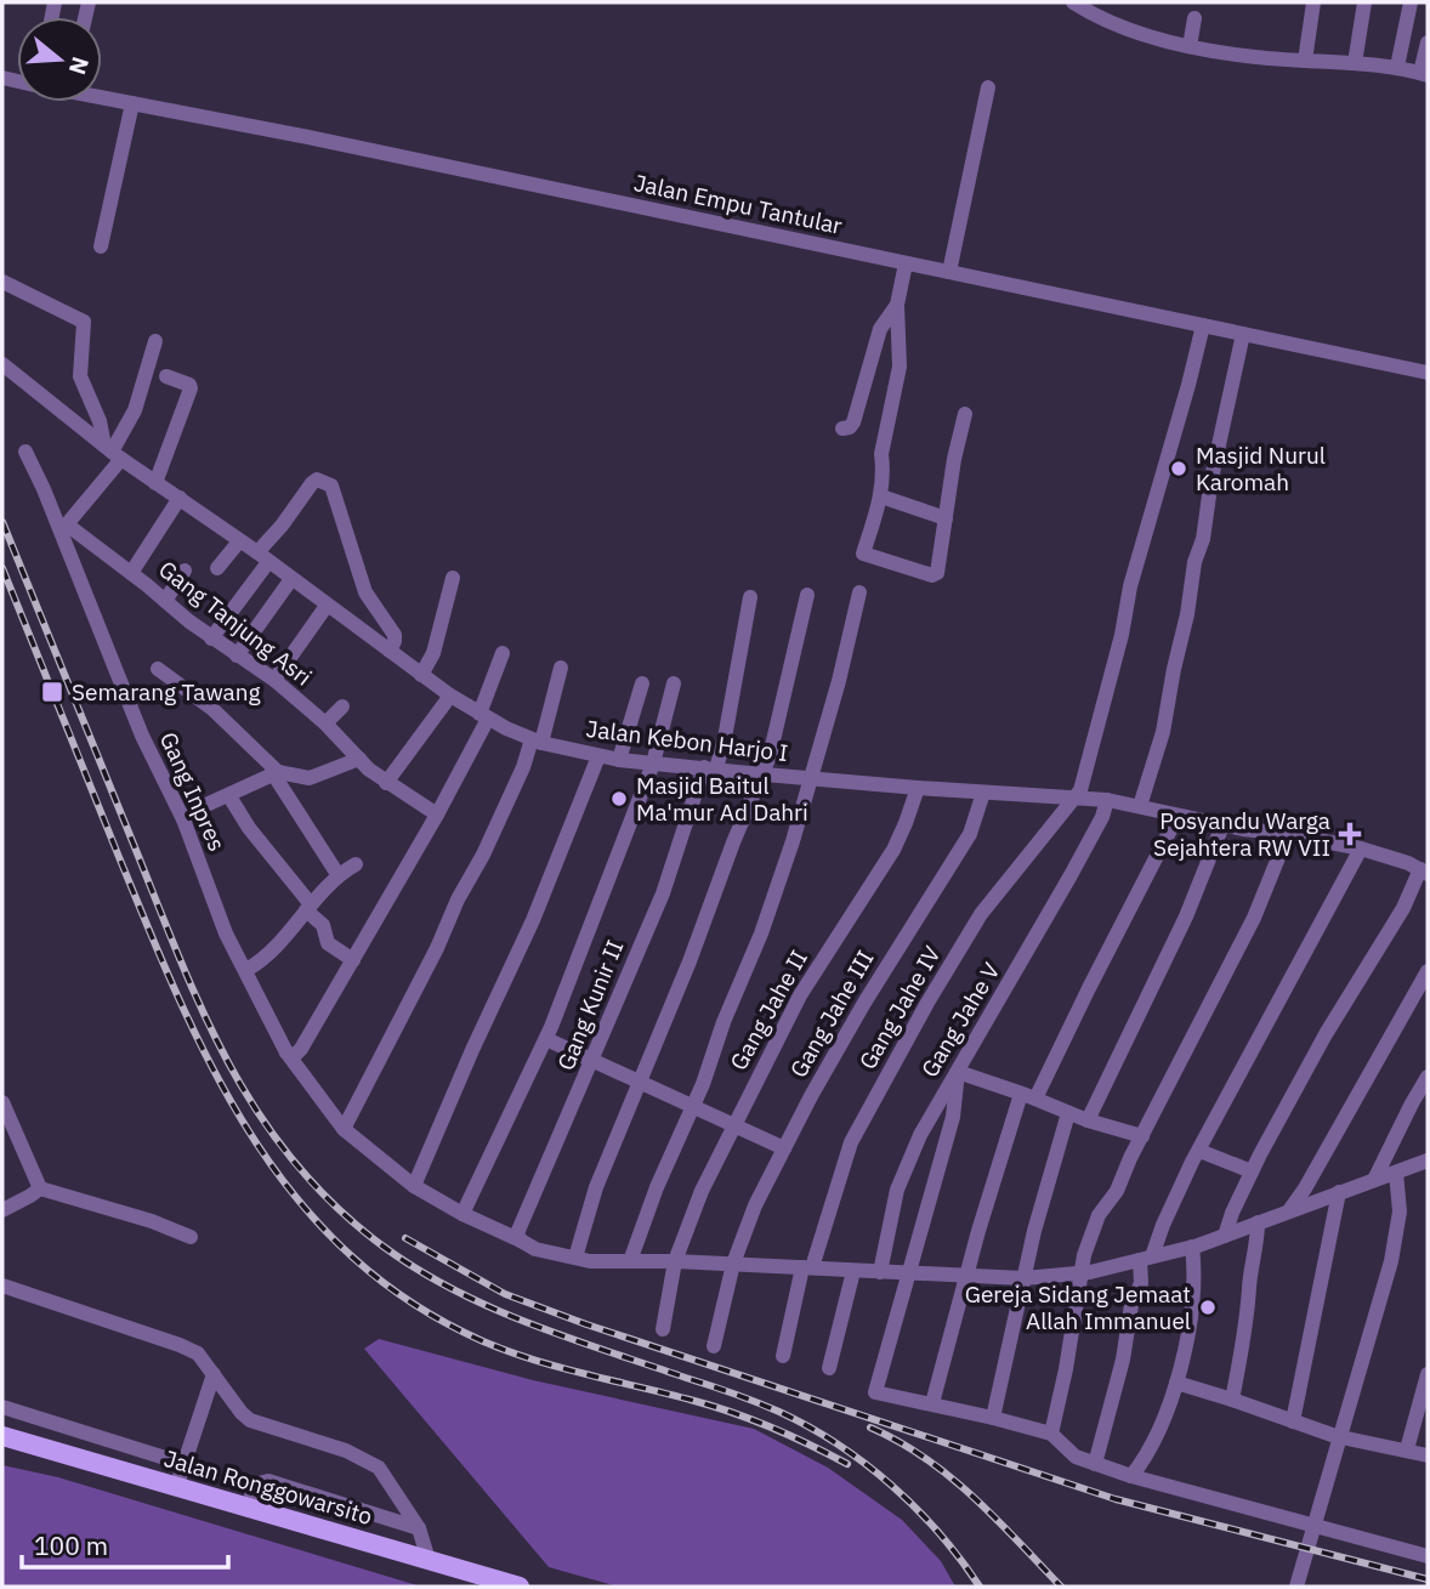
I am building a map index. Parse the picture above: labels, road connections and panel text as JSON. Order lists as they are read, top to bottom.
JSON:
{
  "streets": {
    "main road": ["Jalan Ronggowarsito"],
    "street": [
      "Jalan Empu Tantular",
      "Gang Tanjung Asri",
      "Jalan Kebon Harjo I",
      "Gang Inpres",
      "Gang Kunir II",
      "Gang Jahe IV",
      "Gang Jahe II",
      "Gang Jahe III",
      "Gang Jahe V"
    ]
  },
  "crossings": [
    ["Gang Tanjung Asri", "Gang Inpres"],
    ["Jalan Kebon Harjo I", "Gang Kunir II"],
    ["Jalan Kebon Harjo I", "Gang Jahe IV"],
    ["Jalan Kebon Harjo I", "Gang Jahe II"],
    ["Jalan Kebon Harjo I", "Gang Jahe III"],
    ["Jalan Kebon Harjo I", "Gang Jahe V"],
    ["Gang Inpres", "Gang Kunir II"],
    ["Gang Inpres", "Gang Jahe IV"],
    ["Gang Inpres", "Gang Jahe II"],
    ["Gang Inpres", "Gang Jahe III"],
    ["Gang Inpres", "Gang Jahe V"]
  ],
  "places": {
    "other": ["Masjid Nurul Karomah", "Masjid Baitul Ma'mur Ad Dahri", "Gereja Sidang Jemaat Allah Immanuel"],
    "transit": ["Semarang Tawang"],
    "health": ["Posyandu Warga Sejahtera RW VII"]
  },
  "scale_bar": "100 m",
  "north": "right"
}
